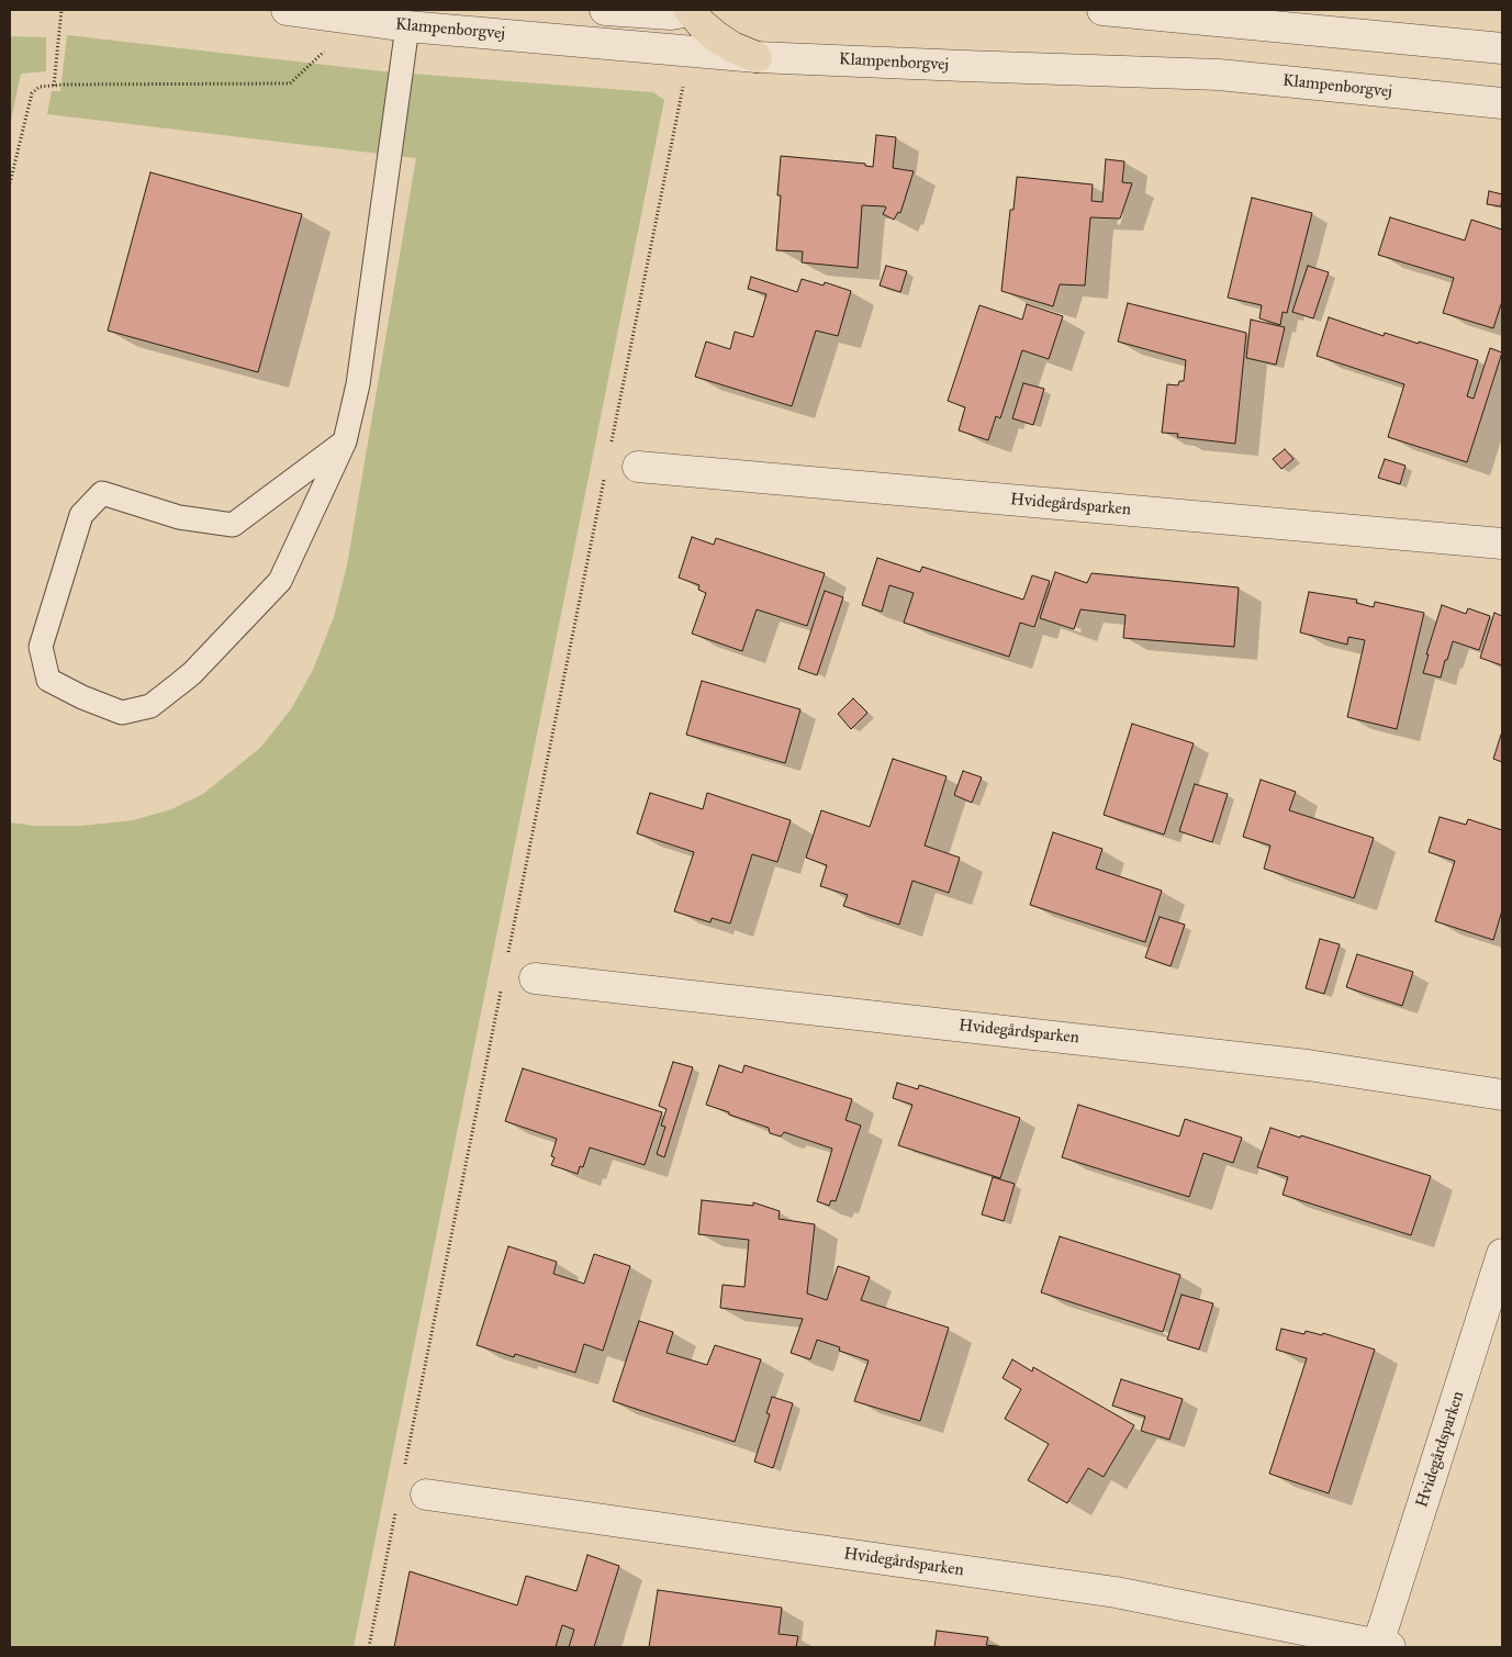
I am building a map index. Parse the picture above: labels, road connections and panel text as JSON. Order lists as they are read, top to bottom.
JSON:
{
  "streets": {
    "street": ["Klampenborgvej", "Hvidegårdsparken"]
  }
}
